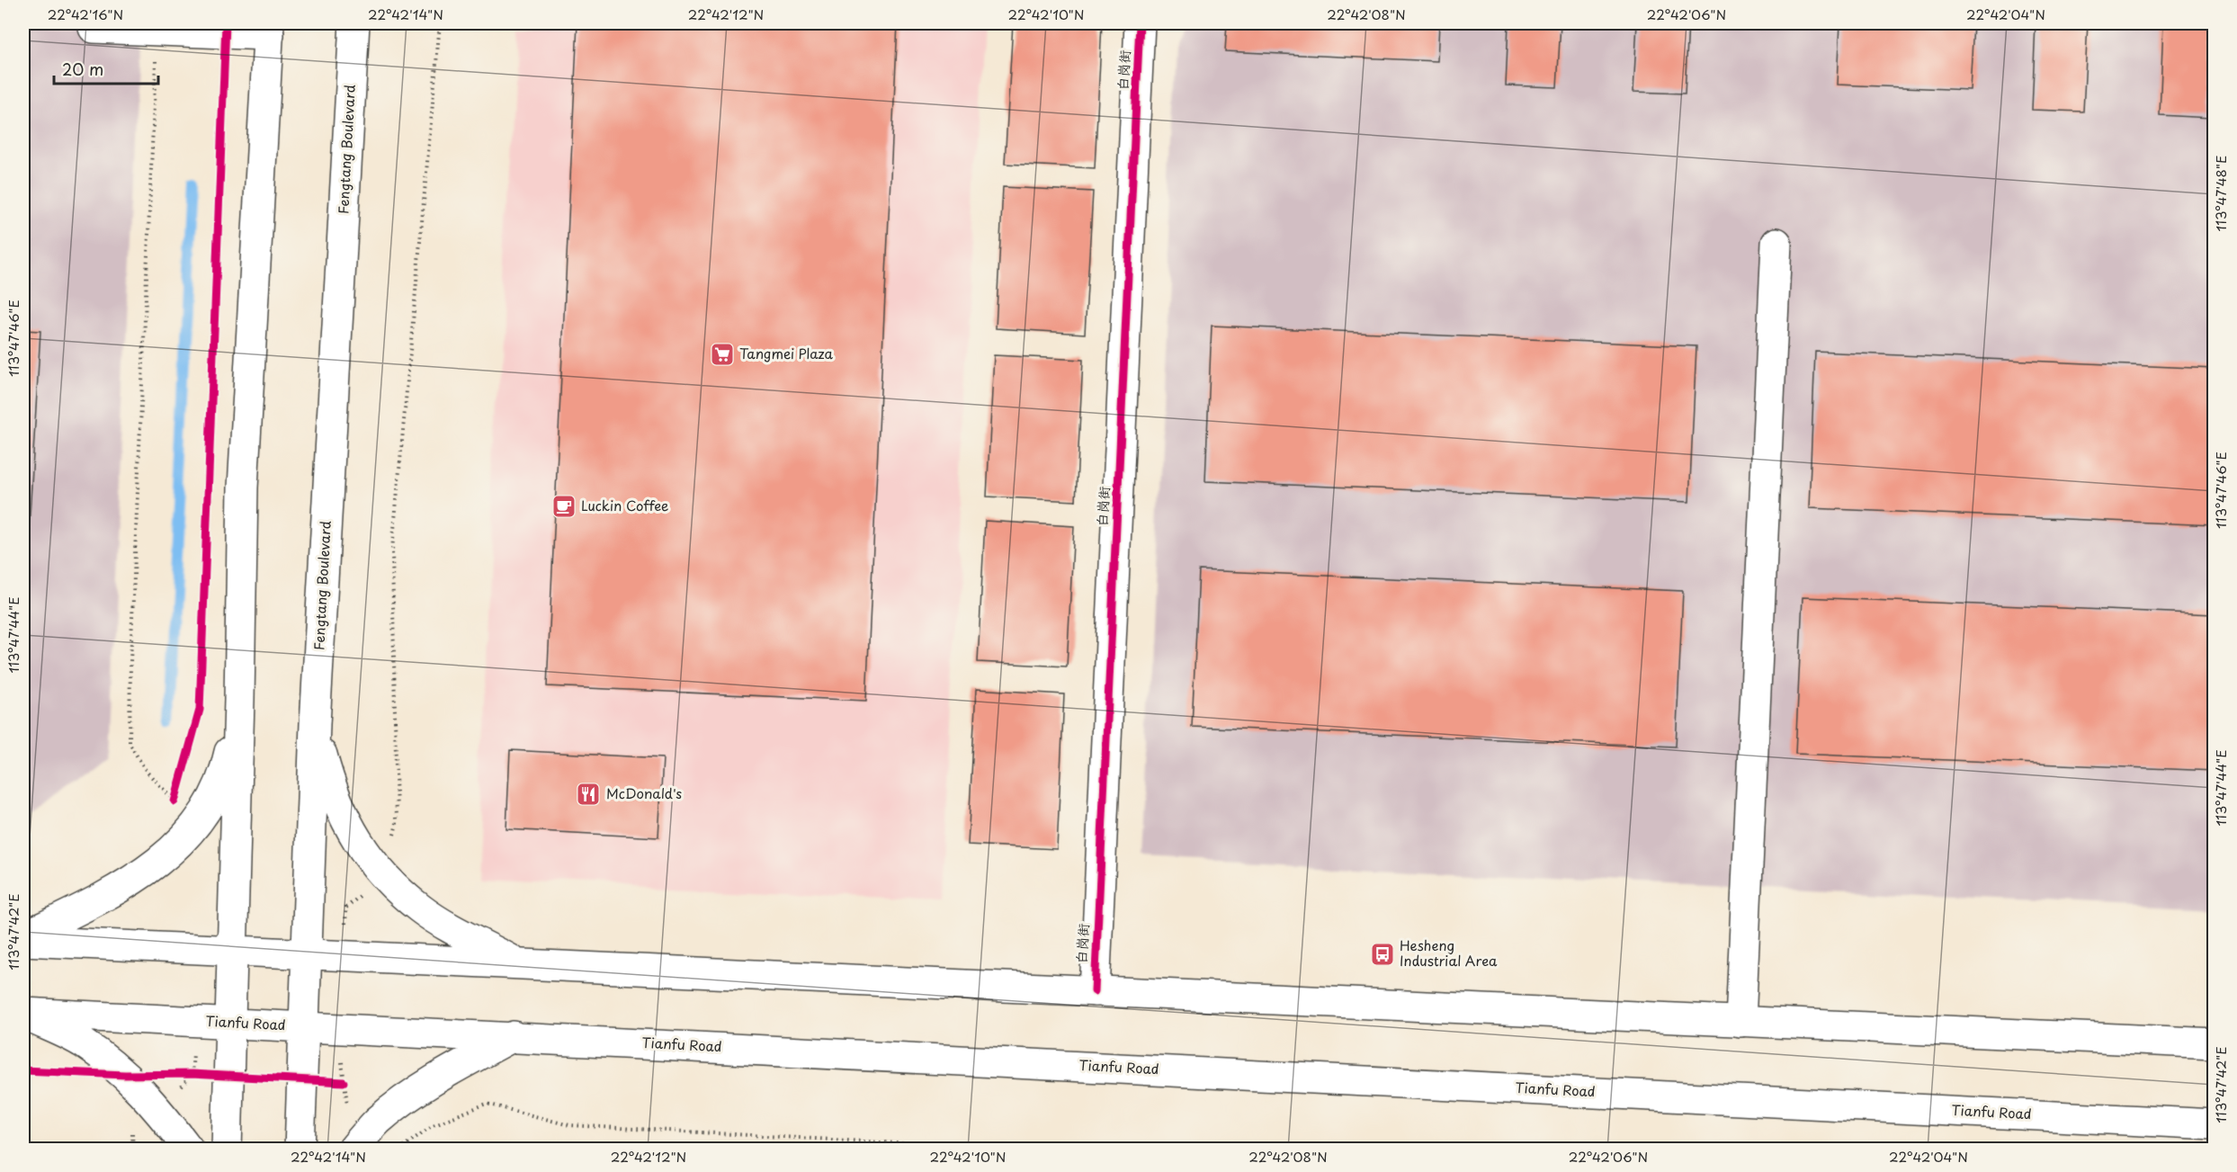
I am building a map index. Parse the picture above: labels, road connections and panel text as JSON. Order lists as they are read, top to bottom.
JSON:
{
  "streets": {
    "main road": ["白岗街", "Fengtang Boulevard", "Tianfu Road"]
  },
  "crossings": [
    ["Fengtang Boulevard", "Tianfu Road"]
  ],
  "places": {
    "supermarket": ["Tangmei Plaza"],
    "cafe": ["Luckin Coffee"],
    "restaurant": ["McDonald's"],
    "bus stop": ["Hesheng Industrial Area"]
  },
  "scale_bar": "20 m",
  "coordinates": [
    "22°42'16\"N",
    "22°42'14\"N",
    "22°42'12\"N",
    "22°42'10\"N",
    "22°42'08\"N",
    "22°42'06\"N",
    "22°42'04\"N",
    "113°47'48\"E",
    "113°47'46\"E",
    "113°47'44\"E",
    "113°47'42\"E"
  ]
}
